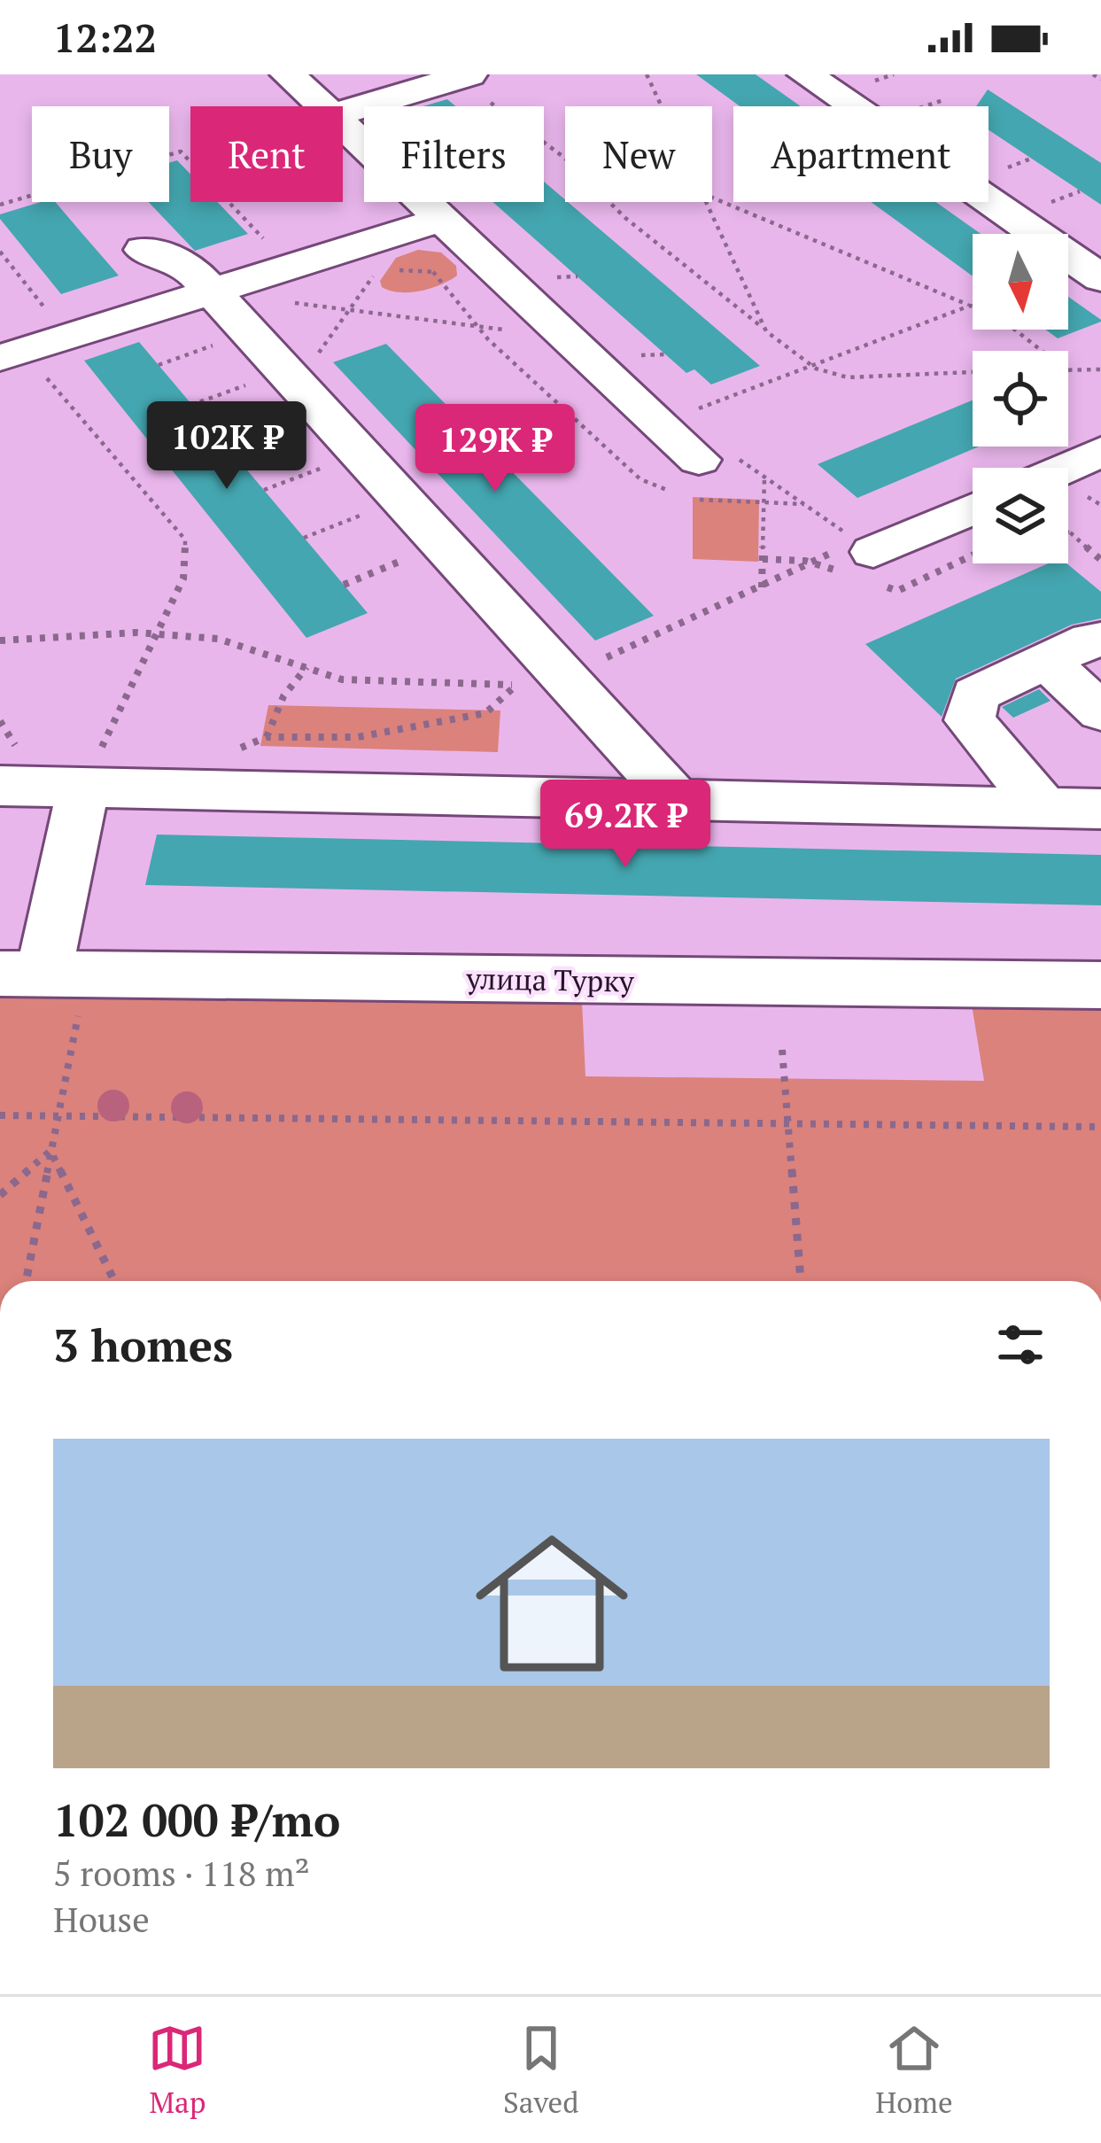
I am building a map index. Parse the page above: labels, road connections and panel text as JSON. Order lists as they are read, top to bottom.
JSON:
{
  "streets": {
    "street": ["улица Турку"]
  },
  "north": "bottom",
  "page": {
    "status": "12:22",
    "chip": [
      "Buy",
      "Rent",
      "Filters",
      "New",
      "Apartment"
    ],
    "price": ["102K ₽", "129K ₽", "69.2K ₽"],
    "heading": "3 homes",
    "list": [
      {
        "name": "102 000 ₽/mo",
        "note": "5 rooms · 118 m² · House"
      }
    ],
    "tabs": ["Map", "Saved", "Home"]
  }
}
